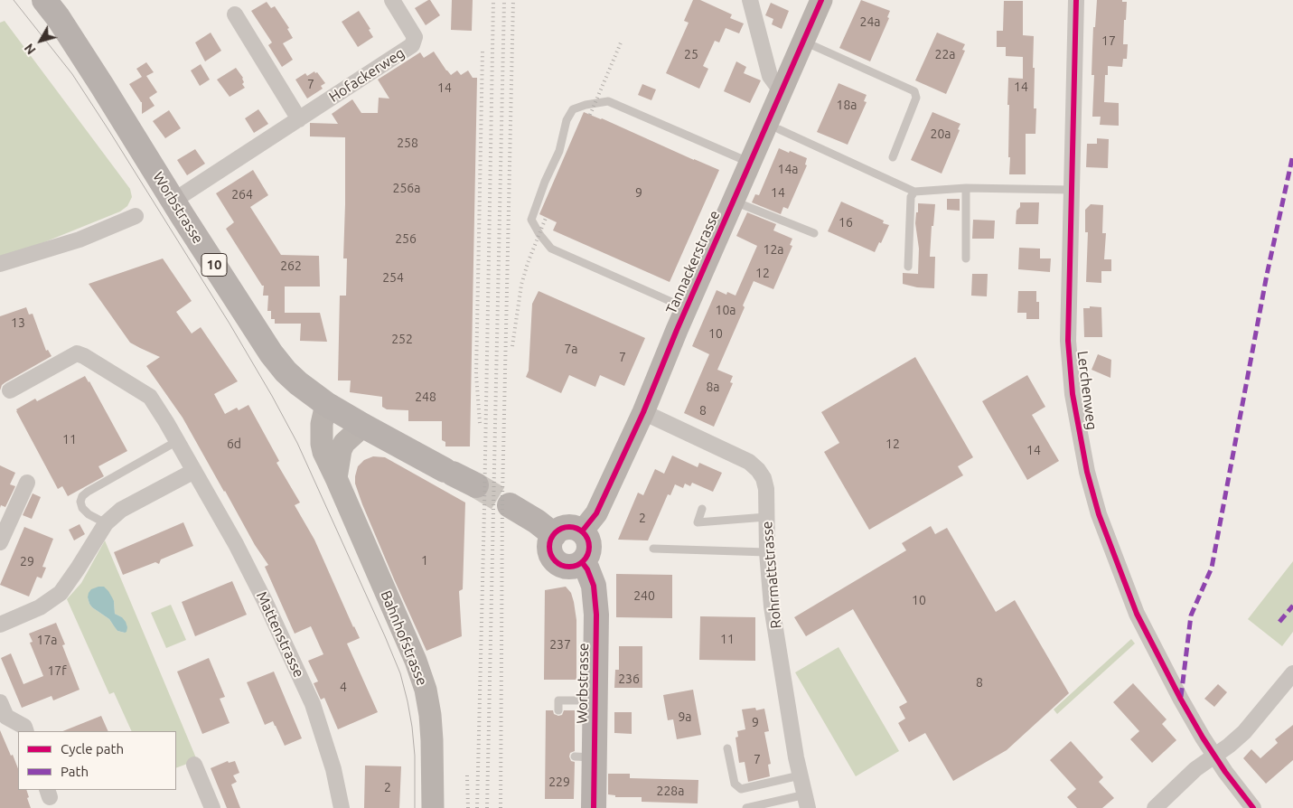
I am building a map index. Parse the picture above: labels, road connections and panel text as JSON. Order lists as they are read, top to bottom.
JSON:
{
  "streets": {
    "main road": ["Worbstrasse", "10"],
    "street": [
      "Hofackerweg",
      "Tannackerstrasse",
      "Lerchenweg",
      "Rohrmattstrasse",
      "Mattenstrasse",
      "Bahnhofstrasse"
    ]
  },
  "crossings": [
    ["Hofackerweg", "Worbstrasse"],
    ["Worbstrasse", "Tannackerstrasse"],
    ["Worbstrasse", "Bahnhofstrasse"],
    ["Tannackerstrasse", "Rohrmattstrasse"]
  ],
  "house_numbers": [
    "24a",
    "17",
    "25",
    "22a",
    "7",
    "14",
    "14",
    "18a",
    "20a",
    "258",
    "14a",
    "256a",
    "9",
    "14",
    "264",
    "16",
    "256",
    "12a",
    "262",
    "12",
    "254",
    "10a",
    "13",
    "10",
    "252",
    "7a",
    "7",
    "8a",
    "248",
    "8",
    "11",
    "6d",
    "12",
    "14",
    "2",
    "1",
    "29",
    "240",
    "10",
    "11",
    "17a",
    "237",
    "17f",
    "236",
    "8",
    "4",
    "9a",
    "9",
    "7",
    "229",
    "2",
    "228a"
  ],
  "legend": ["Cycle path", "Path"],
  "north": "bottom left"
}
